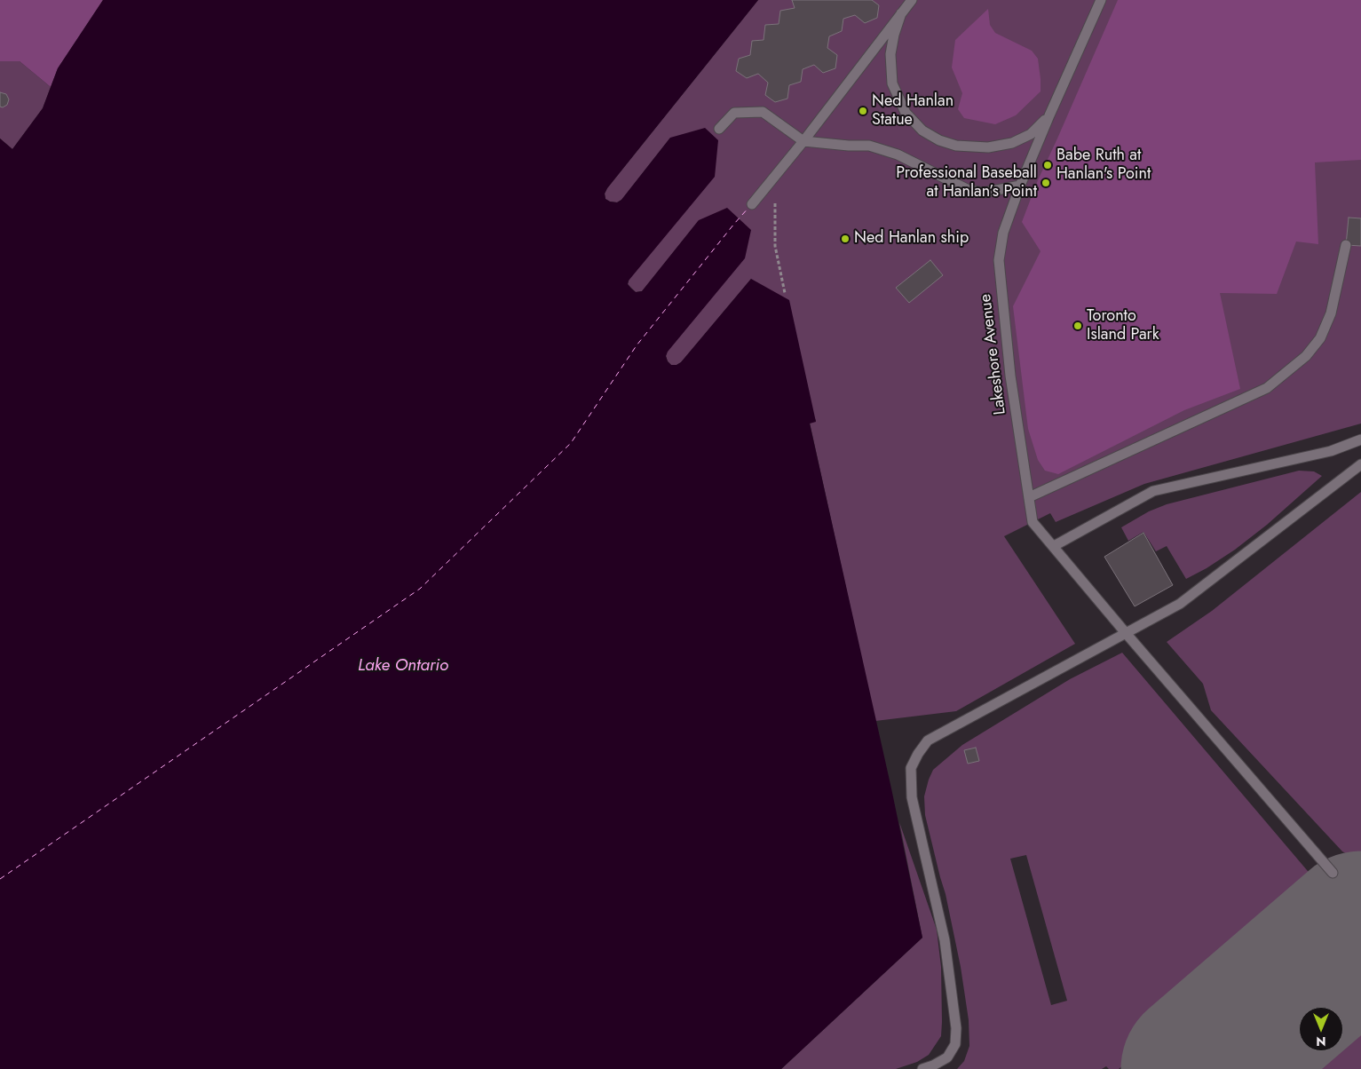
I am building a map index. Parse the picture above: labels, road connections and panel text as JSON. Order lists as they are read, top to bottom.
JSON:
{
  "streets": {
    "lane": ["Lakeshore Avenue"]
  },
  "water": ["Lake Ontario"],
  "places": [
    "Ned Hanlan Statue",
    "Babe Ruth at Hanlan's Point",
    "Professional Baseball at Hanlan’s Point",
    "Ned Hanlan ship",
    "Toronto Island Park"
  ],
  "north": "bottom"
}
